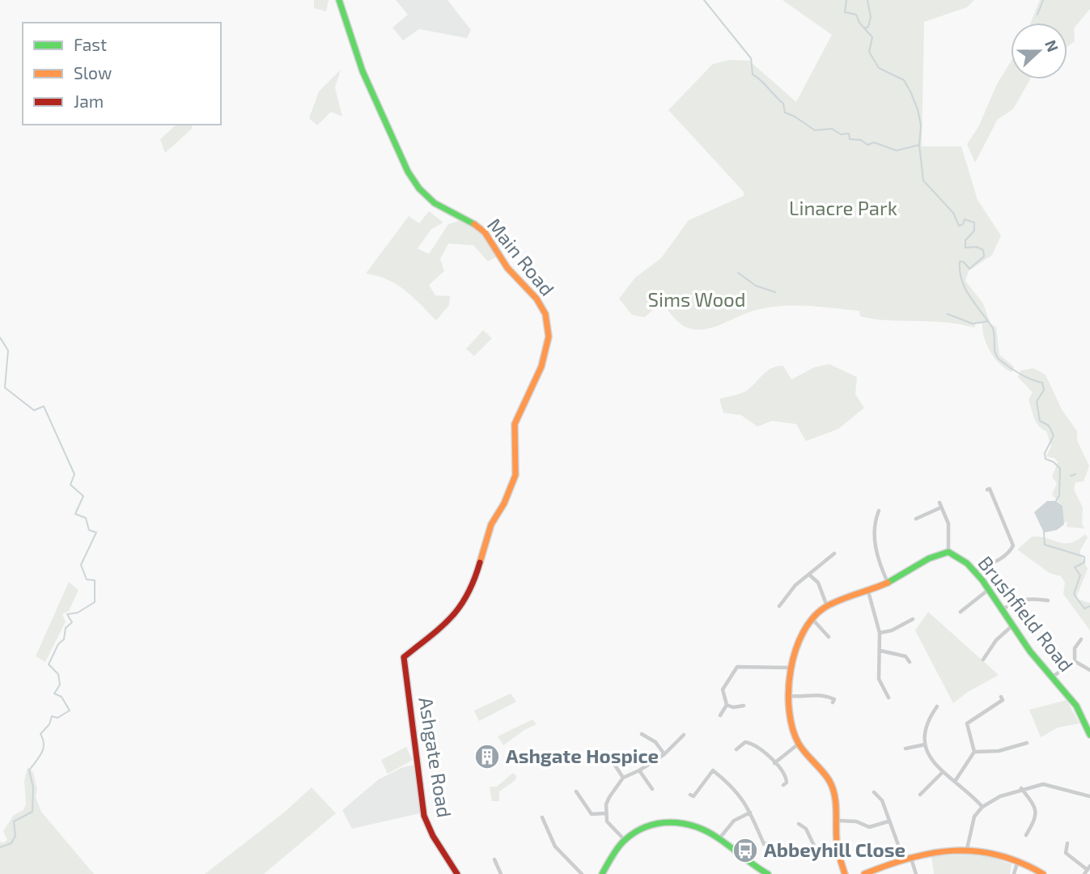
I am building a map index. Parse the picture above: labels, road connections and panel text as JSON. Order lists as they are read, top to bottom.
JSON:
{
  "streets": {
    "street": ["Main Road", "Brushfield Road", "Ashgate Road"]
  },
  "crossings": [
    ["Main Road", "Ashgate Road"]
  ],
  "parks": ["Linacre Park", "Sims Wood"],
  "places": {
    "building": ["Ashgate Hospice"],
    "bus stop": ["Abbeyhill Close"]
  },
  "legend": ["Fast", "Slow", "Jam"],
  "north": "right"
}
